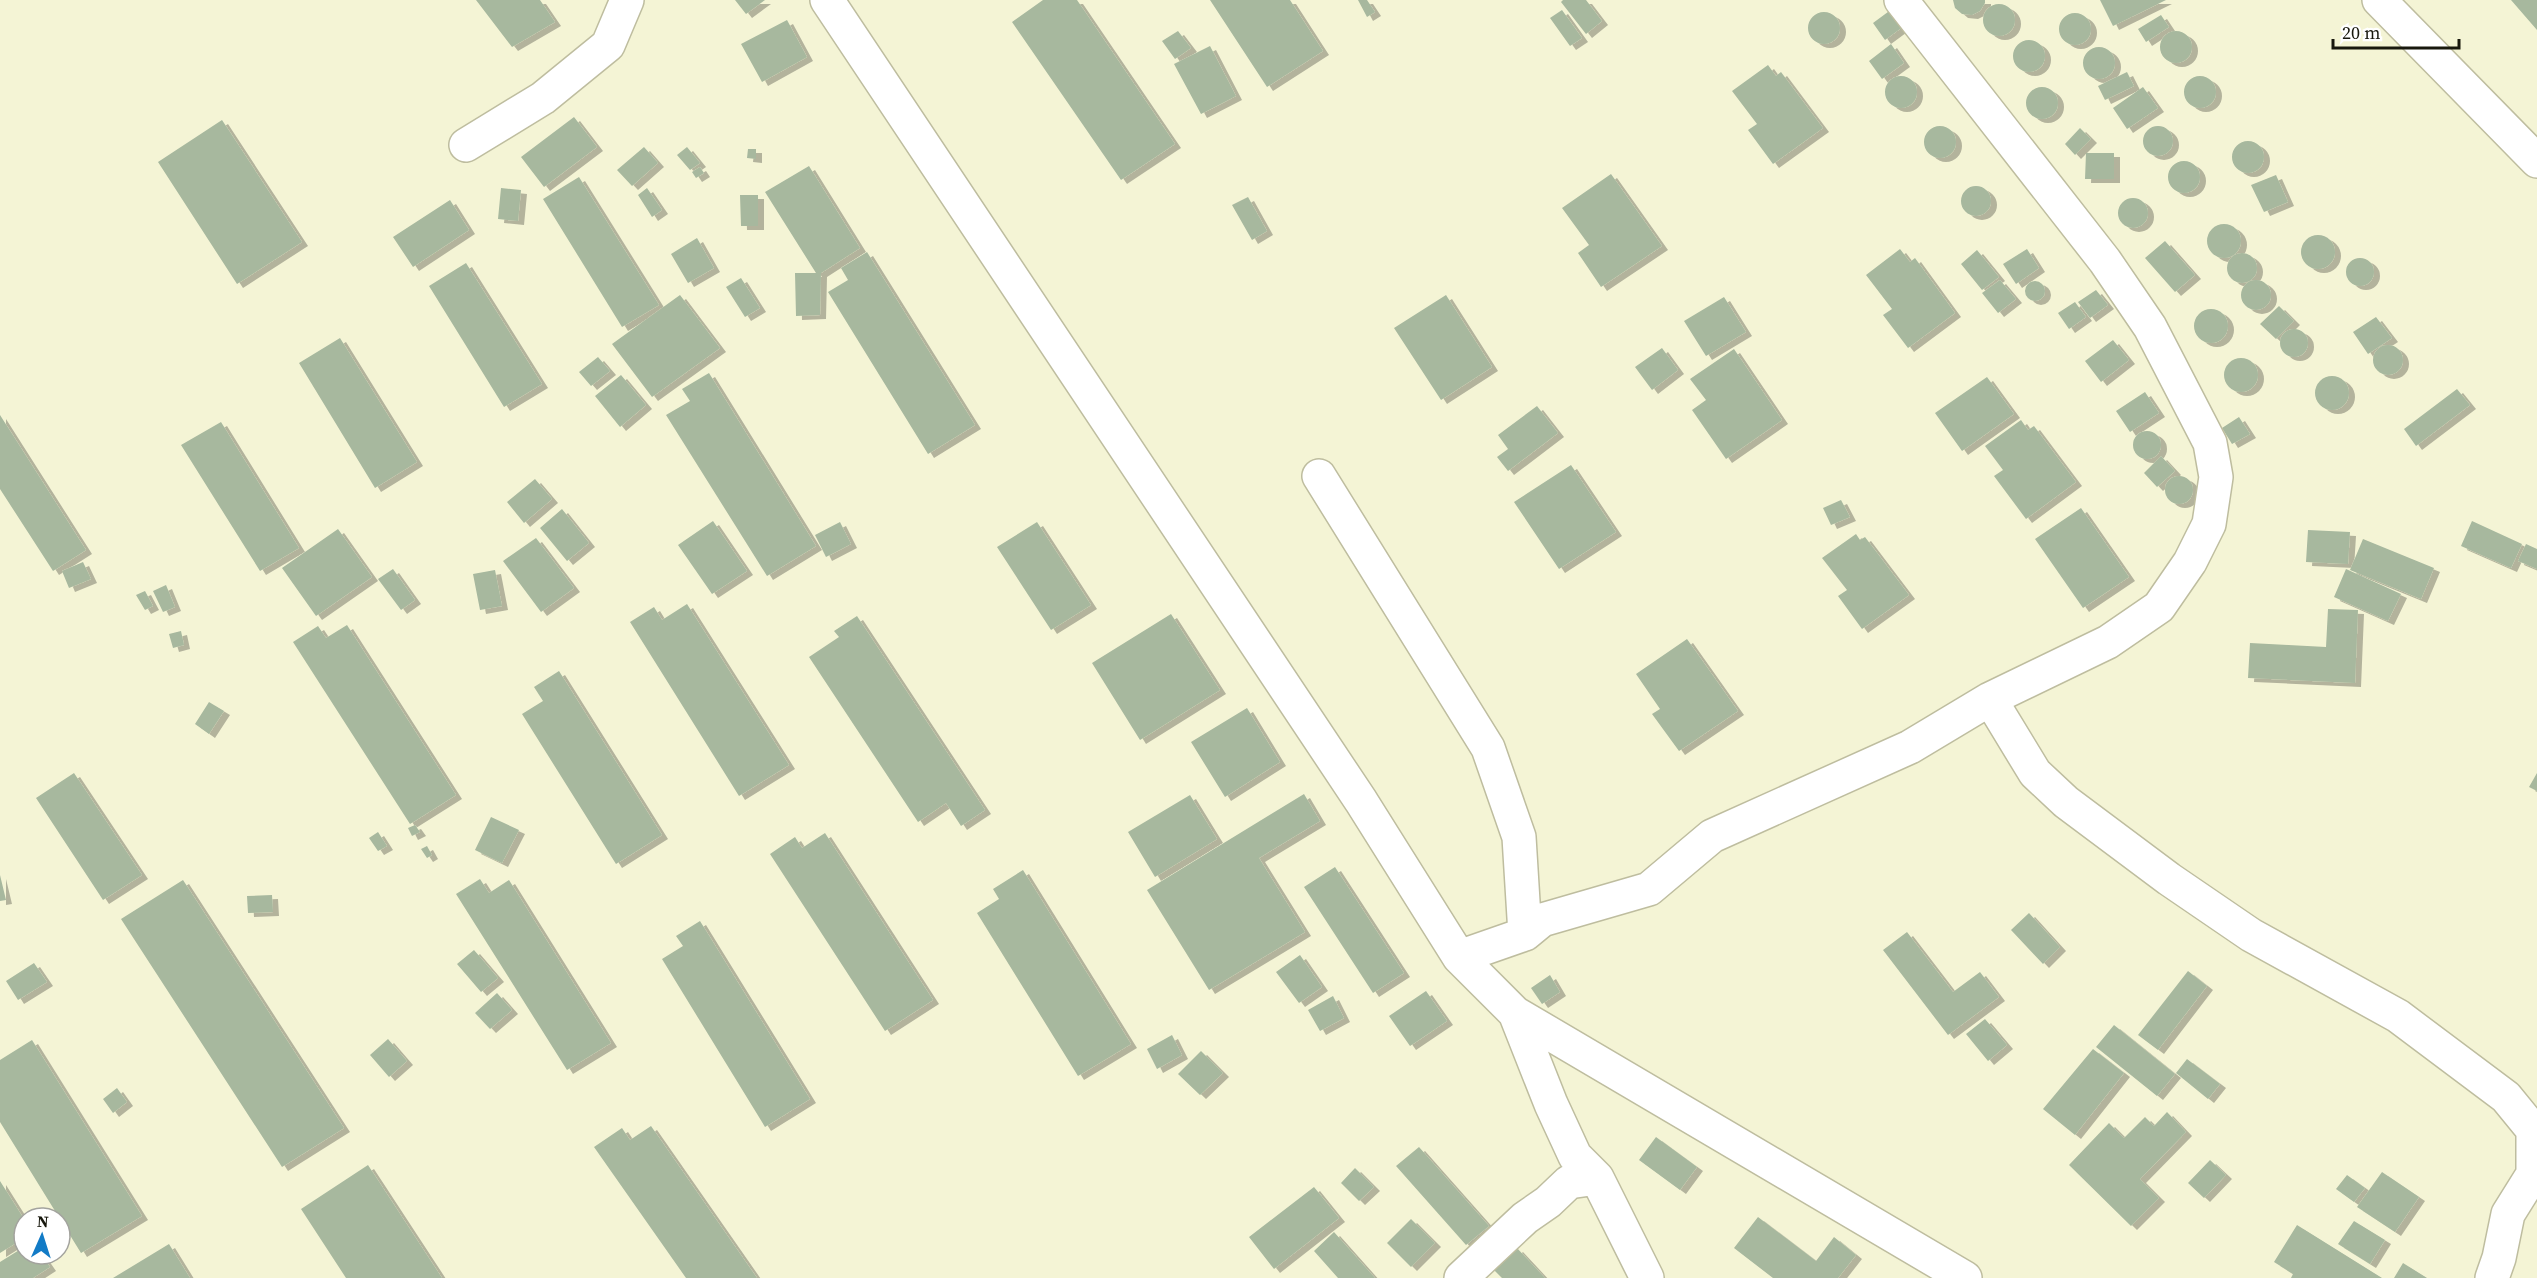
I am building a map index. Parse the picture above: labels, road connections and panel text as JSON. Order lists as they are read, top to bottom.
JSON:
{
  "scale_bar": "20 m",
  "north": "top"
}
